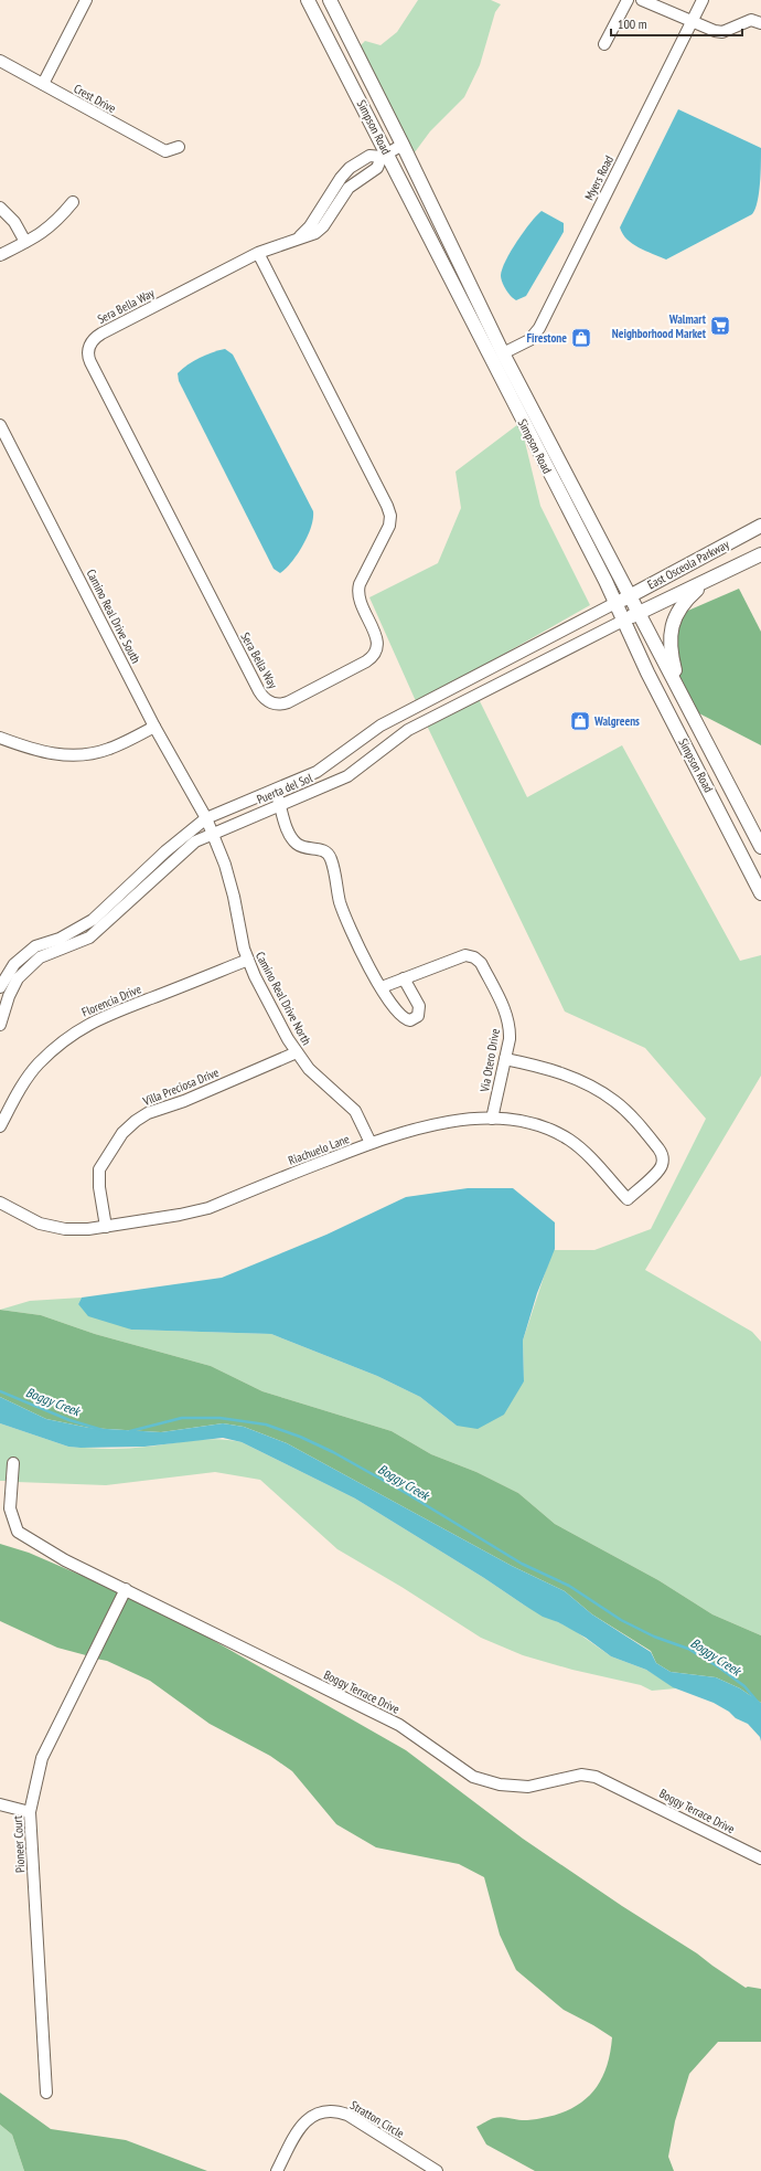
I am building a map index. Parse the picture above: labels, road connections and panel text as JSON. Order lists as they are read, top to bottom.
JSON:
{
  "streets": {
    "main road": ["Simpson Road", "East Osceola Parkway"],
    "street": [
      "Crest Drive",
      "Myers Road",
      "Sera Bella Way",
      "Camino Real Drive South",
      "Puerta del Sol",
      "Camino Real Drive North",
      "Florencia Drive",
      "Via Otero Drive",
      "Villa Preciosa Drive",
      "Riachuelo Lane",
      "Boggy Terrace Drive",
      "Pioneer Court",
      "Stratton Circle"
    ]
  },
  "crossings": [
    ["Simpson Road", "Myers Road"],
    ["Simpson Road", "Sera Bella Way"],
    ["Simpson Road", "East Osceola Parkway"],
    ["Simpson Road", "Puerta del Sol"],
    ["East Osceola Parkway", "Puerta del Sol"],
    ["Camino Real Drive South", "Puerta del Sol"],
    ["Camino Real Drive South", "Camino Real Drive North"],
    ["Puerta del Sol", "Camino Real Drive North"],
    ["Camino Real Drive North", "Florencia Drive"],
    ["Camino Real Drive North", "Villa Preciosa Drive"],
    ["Camino Real Drive North", "Riachuelo Lane"],
    ["Via Otero Drive", "Riachuelo Lane"],
    ["Villa Preciosa Drive", "Riachuelo Lane"],
    ["Boggy Terrace Drive", "Pioneer Court"]
  ],
  "water": ["Boggy Creek"],
  "places": {
    "supermarket": ["Walmart Neighborhood Market"],
    "shop": ["Firestone", "Walgreens"]
  },
  "scale_bar": "100 m"
}
